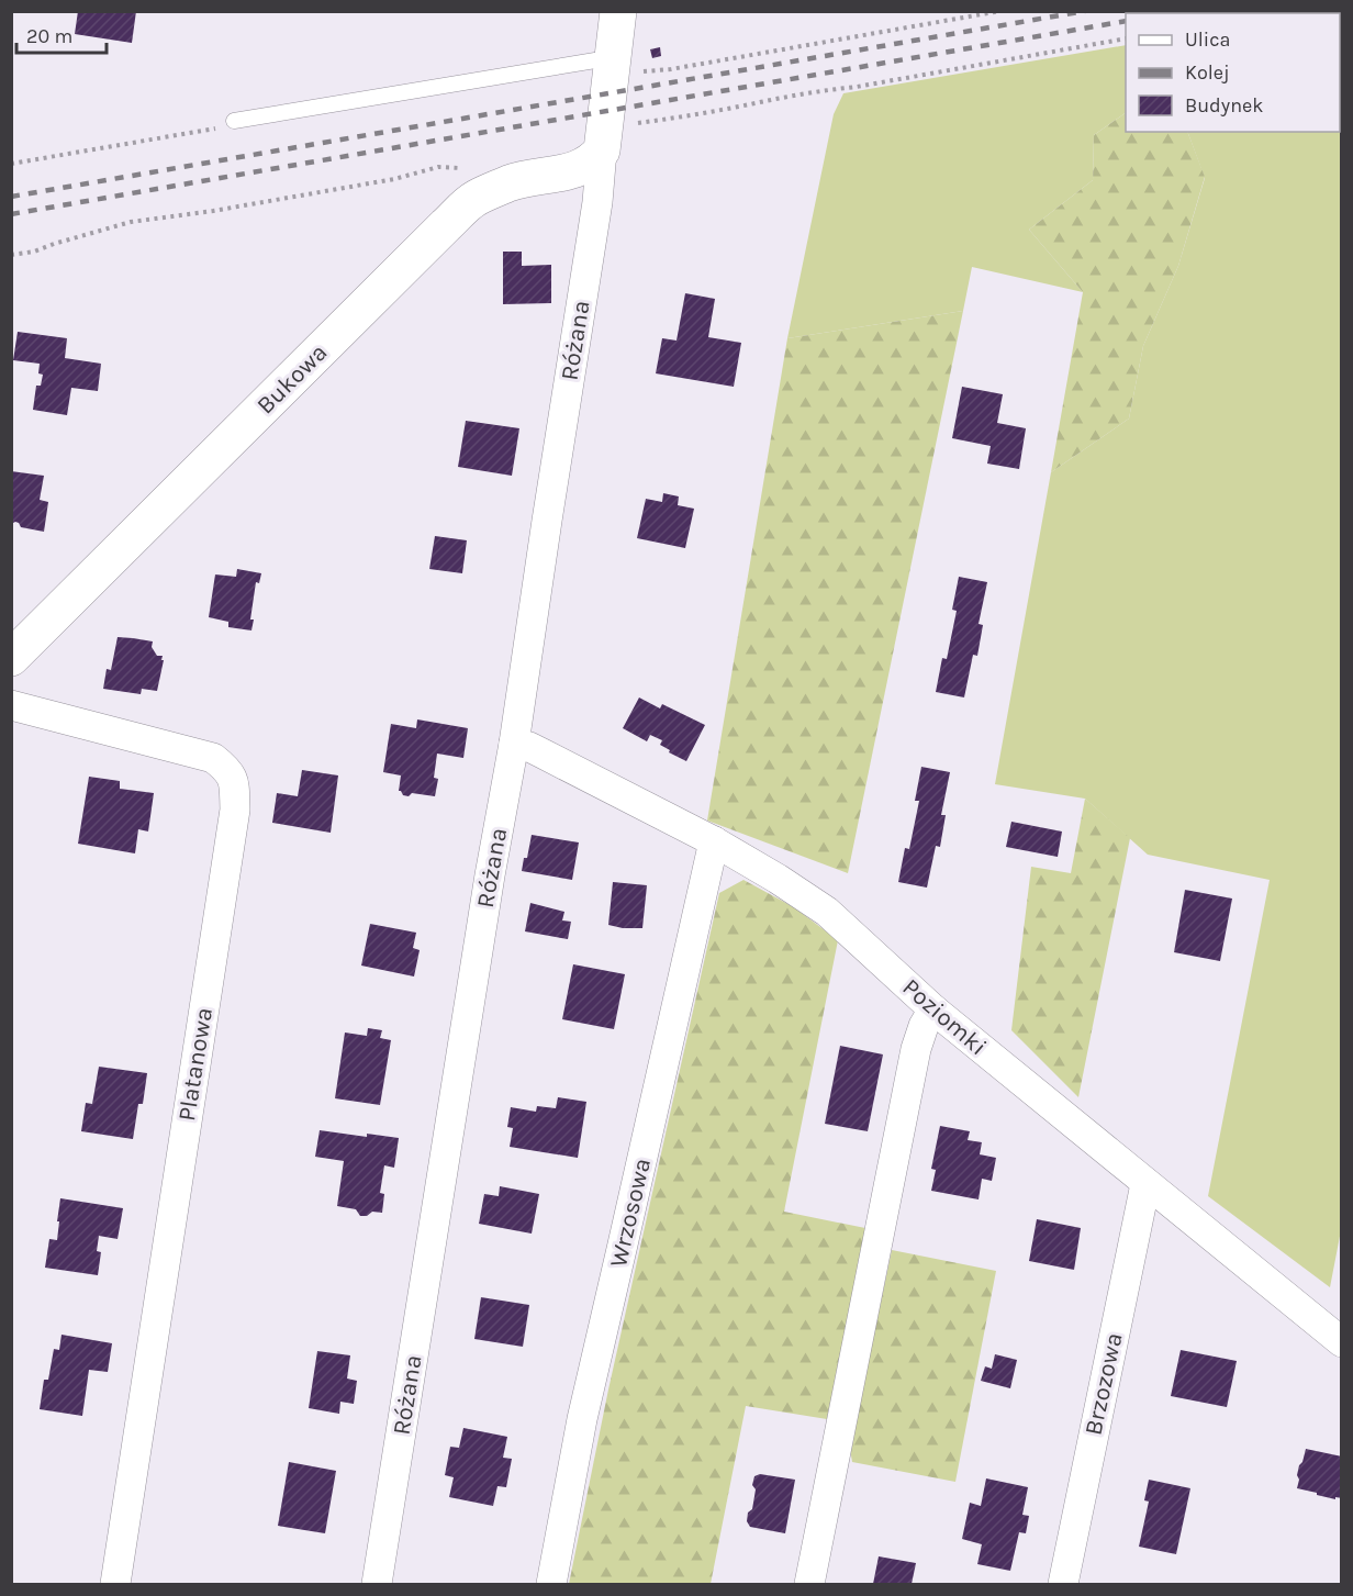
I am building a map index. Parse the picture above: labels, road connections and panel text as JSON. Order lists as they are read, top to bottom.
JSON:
{
  "streets": {
    "street": [
      "Różana",
      "Bukowa",
      "Poziomki",
      "Platanowa",
      "Wrzosowa",
      "Brzozowa"
    ]
  },
  "crossings": [
    ["Różana", "Bukowa"],
    ["Różana", "Poziomki"],
    ["Poziomki", "Wrzosowa"],
    ["Poziomki", "Brzozowa"]
  ],
  "legend": ["Ulica", "Kolej", "Budynek"],
  "scale_bar": "20 m"
}
